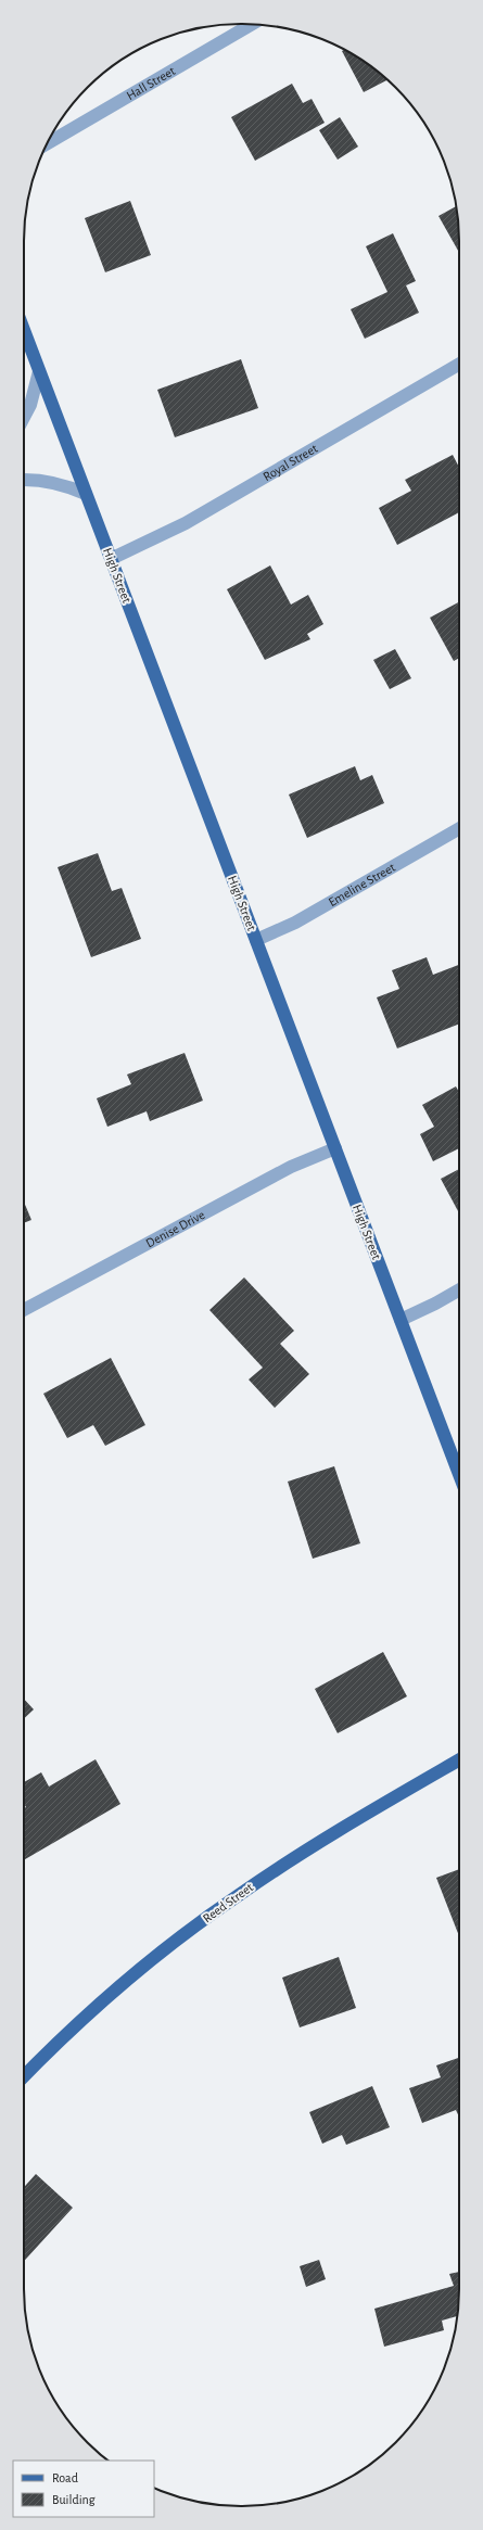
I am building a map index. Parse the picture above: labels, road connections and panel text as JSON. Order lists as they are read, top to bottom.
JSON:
{
  "streets": {
    "main road": ["High Street", "Reed Street"],
    "street": [
      "Hall Street",
      "Royal Street",
      "Emeline Street",
      "Denise Drive"
    ]
  },
  "crossings": [
    ["Royal Street", "High Street"],
    ["High Street", "Emeline Street"],
    ["High Street", "Denise Drive"]
  ],
  "legend": ["Road", "Building"]
}
